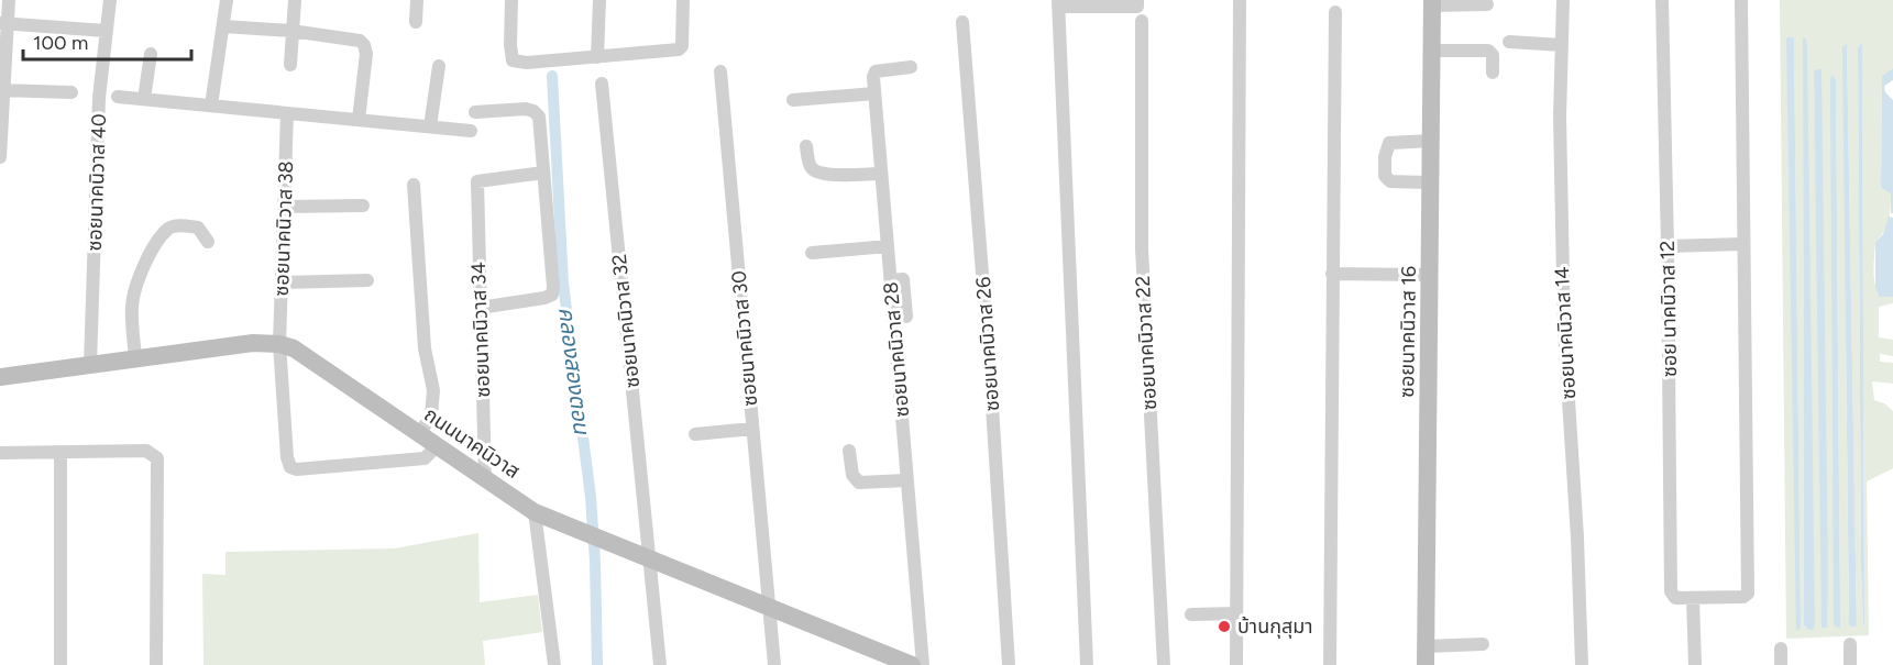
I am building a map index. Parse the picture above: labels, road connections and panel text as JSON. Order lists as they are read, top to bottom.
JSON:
{
  "streets": {
    "main road": ["ซอยนาคนิวาส 16", "ถนนนาคนิวาส"],
    "street": [
      "ซอยนาคนิวาส 40",
      "ซอยนาคนิวาส 38",
      "ซอย นาคนิวาส 12",
      "ซอยนาคนิวาส 32",
      "ซอยนาคนิวาส 34",
      "ซอยนาคนิวาส 14",
      "ซอยนาคนิวาส 30",
      "ซอยนาคนิวาส 22",
      "ซอยนาคนิวาส 26",
      "ซอยนาคนิวาส 28"
    ]
  },
  "crossings": [
    ["ซอยนาคนิวาส 40", "ถนนนาคนิวาส"],
    ["ซอยนาคนิวาส 38", "ถนนนาคนิวาส"],
    ["ซอยนาคนิวาส 32", "ถนนนาคนิวาส"],
    ["ซอยนาคนิวาส 34", "ถนนนาคนิวาส"],
    ["ซอยนาคนิวาส 30", "ถนนนาคนิวาส"]
  ],
  "water": ["คลองสองตอน"],
  "places": ["บ้านกุสุมา"],
  "scale_bar": "100 m"
}
